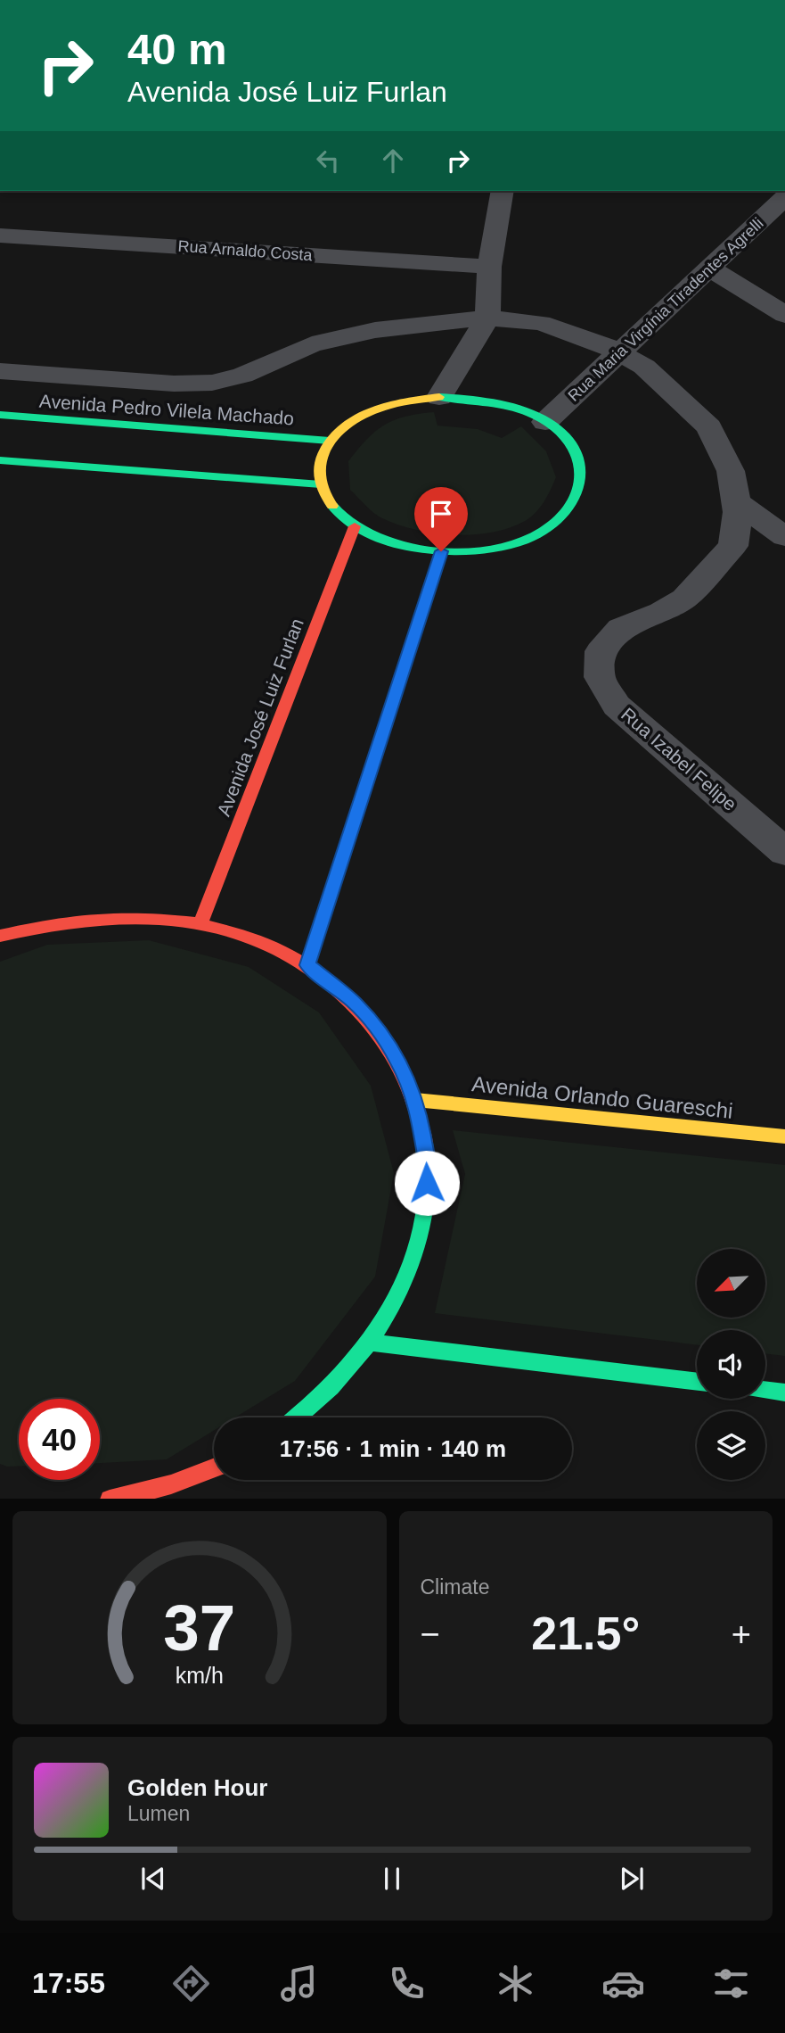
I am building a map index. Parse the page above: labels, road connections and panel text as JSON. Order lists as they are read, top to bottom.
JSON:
{
  "streets": {
    "street": [
      "Rua Arnaldo Costa",
      "Rua Maria Virgínia Tiradentes Agrelli",
      "Avenida Pedro Vilela Machado",
      "Avenida José Luiz Furlan",
      "Rua Izabel Felipe",
      "Avenida Orlando Guareschi"
    ]
  },
  "crossings": [
    ["Rua Maria Virgínia Tiradentes Agrelli", "Avenida Pedro Vilela Machado"],
    ["Rua Maria Virgínia Tiradentes Agrelli", "Avenida José Luiz Furlan"],
    ["Avenida Pedro Vilela Machado", "Avenida José Luiz Furlan"]
  ],
  "north": "bottom left",
  "page": {
    "turn": ["40 m", "Avenida José Luiz Furlan"],
    "limit": "40",
    "trip": "17:56 · 1 min · 140 m",
    "tile": "Climate",
    "heat": ["−", "21.5°", "+"],
    "song": ["Golden Hour", "Lumen"],
    "tabs": "17:55",
    "gauge": ["37", "km/h"]
  }
}
